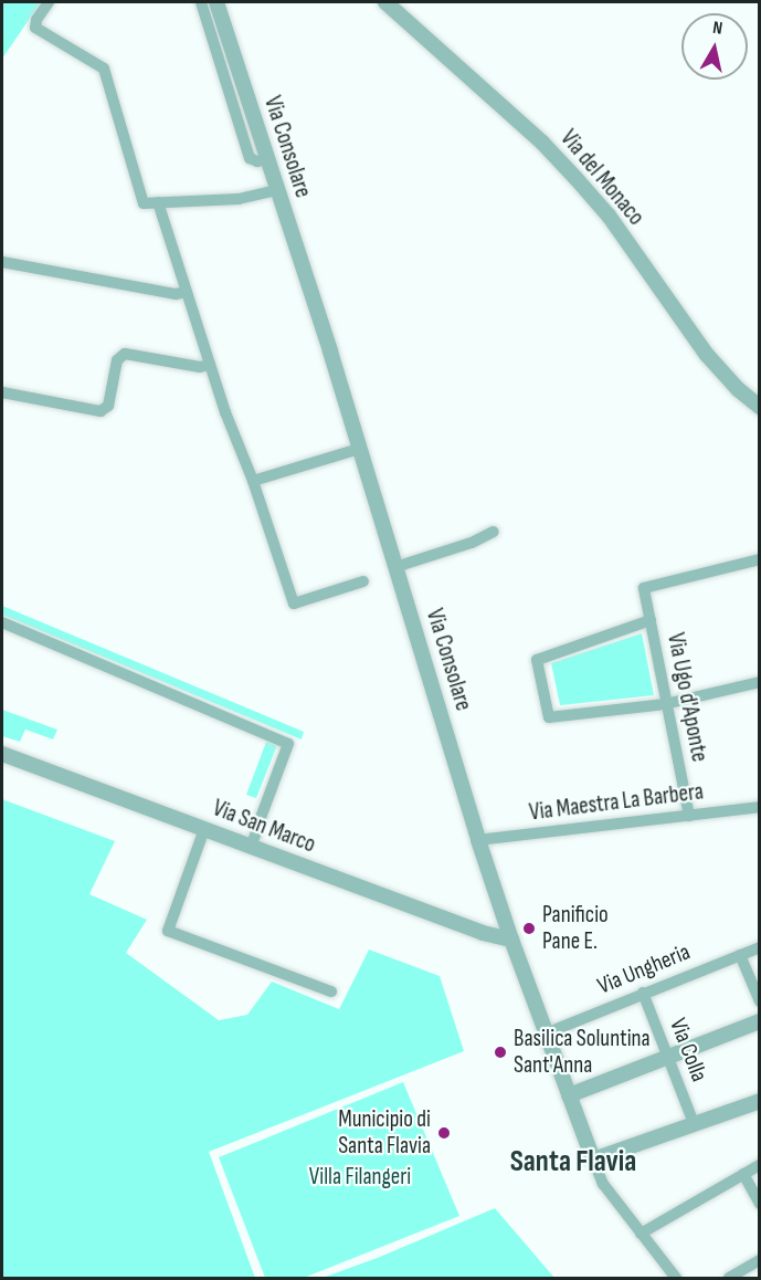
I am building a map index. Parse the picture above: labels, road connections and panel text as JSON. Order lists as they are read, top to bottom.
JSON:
{
  "streets": {
    "street": [
      "Via Consolare",
      "Via del Monaco",
      "Via Ugo d'Aponte",
      "Via Maestra La Barbera",
      "Via San Marco",
      "Via Ungheria",
      "Via Colla"
    ]
  },
  "crossings": [
    ["Via Consolare", "Via Maestra La Barbera"],
    ["Via Consolare", "Via San Marco"],
    ["Via Consolare", "Via Ungheria"],
    ["Via Ugo d'Aponte", "Via Maestra La Barbera"],
    ["Via Ungheria", "Via Colla"]
  ],
  "districts": ["Santa Flavia"],
  "parks": ["Villa Filangeri"],
  "places": ["Panificio Pane E.", "Basilica Soluntina Sant'Anna", "Municipio di Santa Flavia"],
  "north": "top"
}
